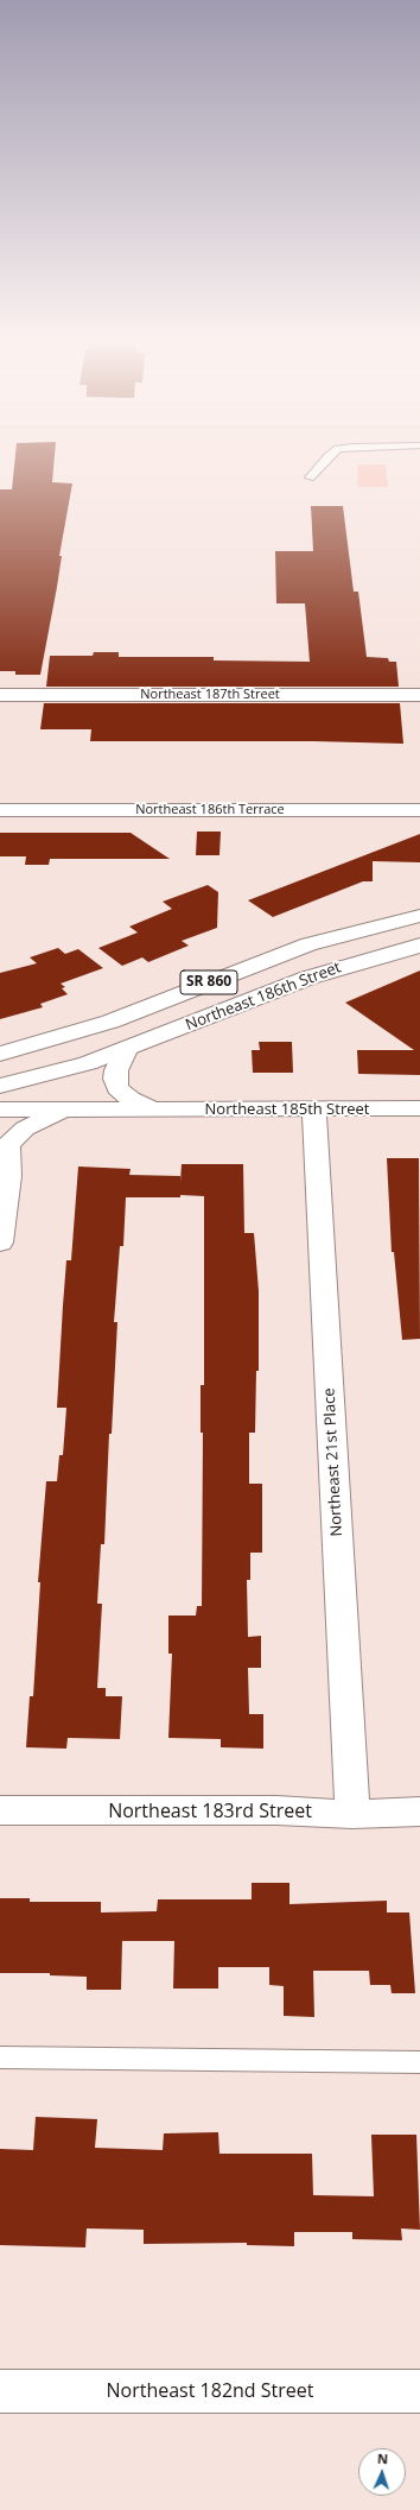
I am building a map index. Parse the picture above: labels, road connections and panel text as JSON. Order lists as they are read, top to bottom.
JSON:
{
  "streets": {
    "street": [
      "Northeast 187th Street",
      "Northeast 186th Terrace",
      "SR 860",
      "Northeast 186th Street",
      "Northeast 185th Street",
      "Northeast 21st Place",
      "Northeast 183rd Street",
      "Northeast 182nd Street"
    ]
  },
  "crossings": [
    ["Northeast 186th Street", "Northeast 185th Street"],
    ["Northeast 185th Street", "Northeast 21st Place"],
    ["Northeast 21st Place", "Northeast 183rd Street"]
  ],
  "north": "top"
}
